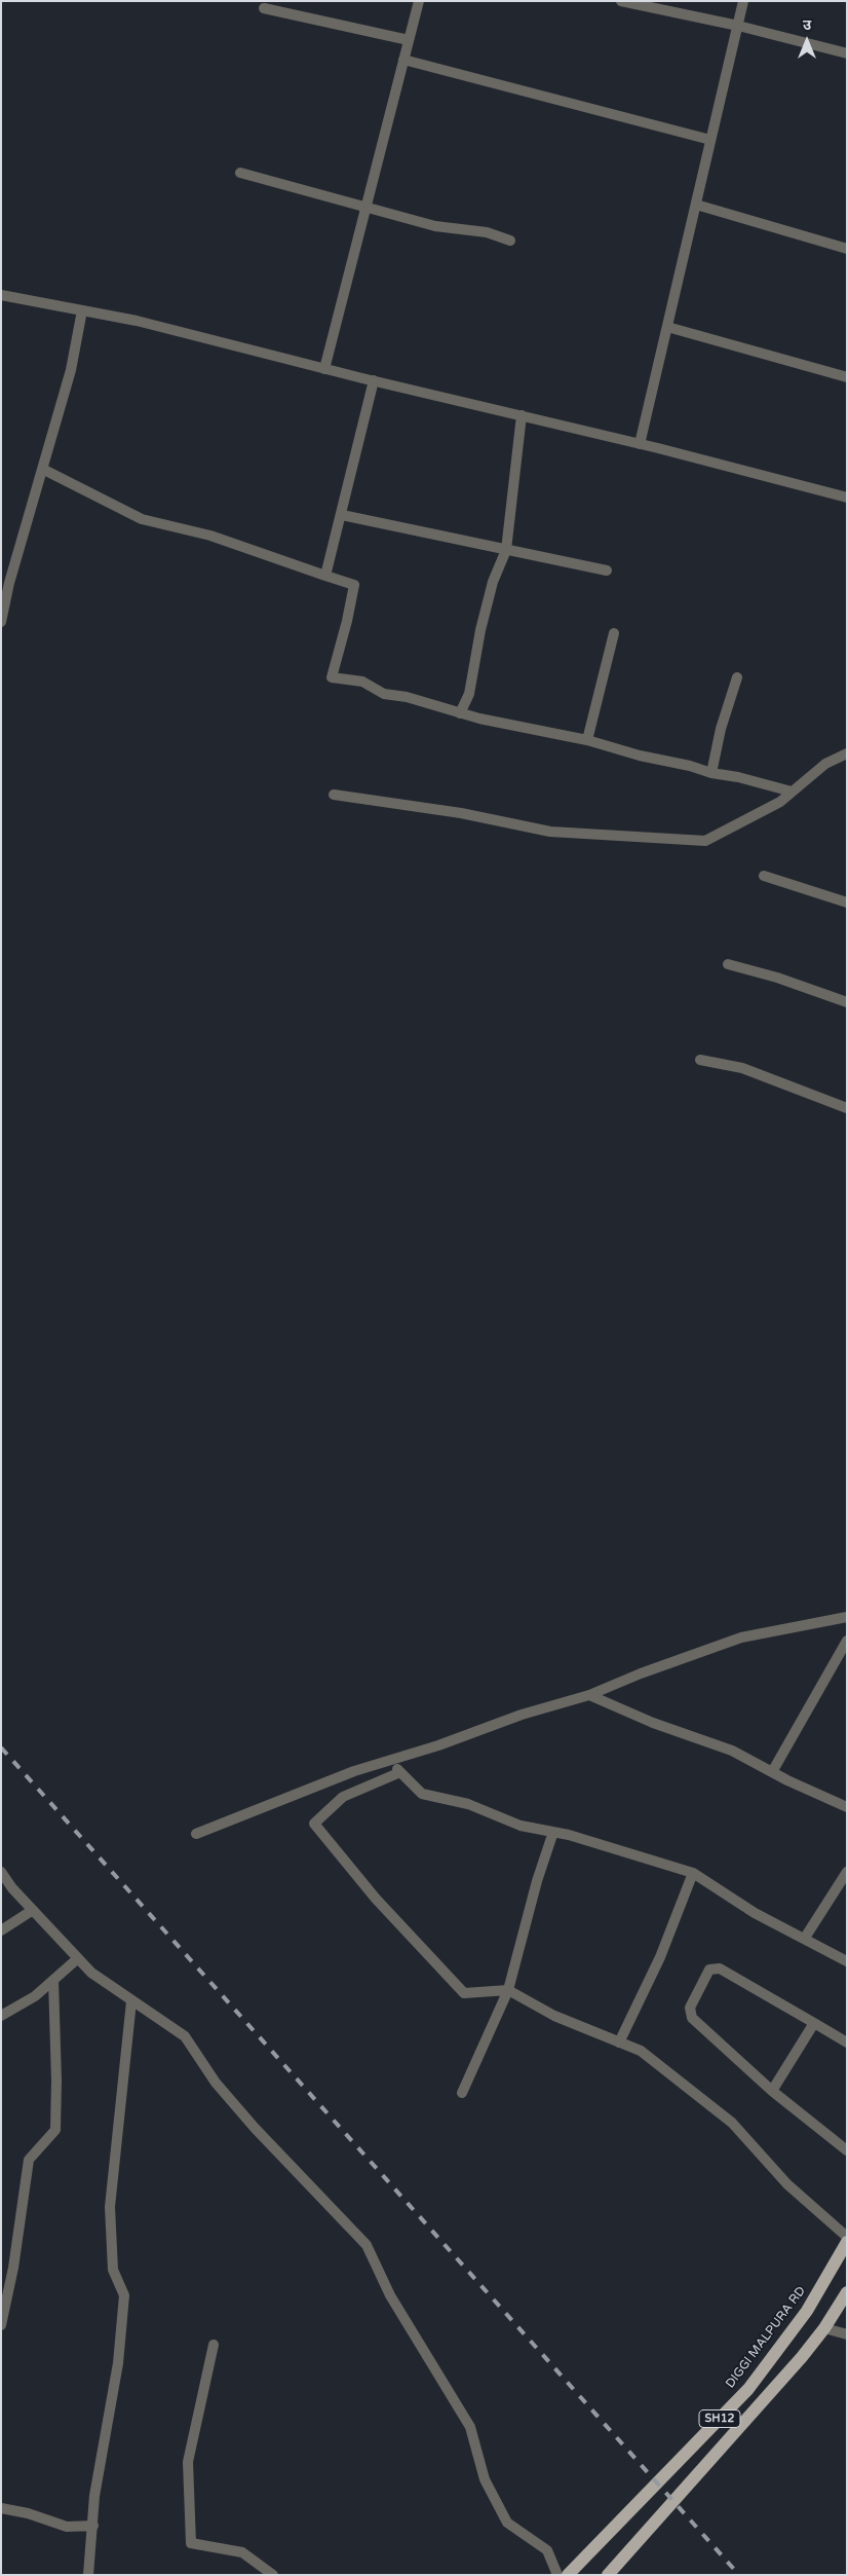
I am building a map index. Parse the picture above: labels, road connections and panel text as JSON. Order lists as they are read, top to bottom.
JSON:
{
  "streets": {
    "main road": ["DIGGI MALPURA RD", "SH12"]
  },
  "north": "top"
}
